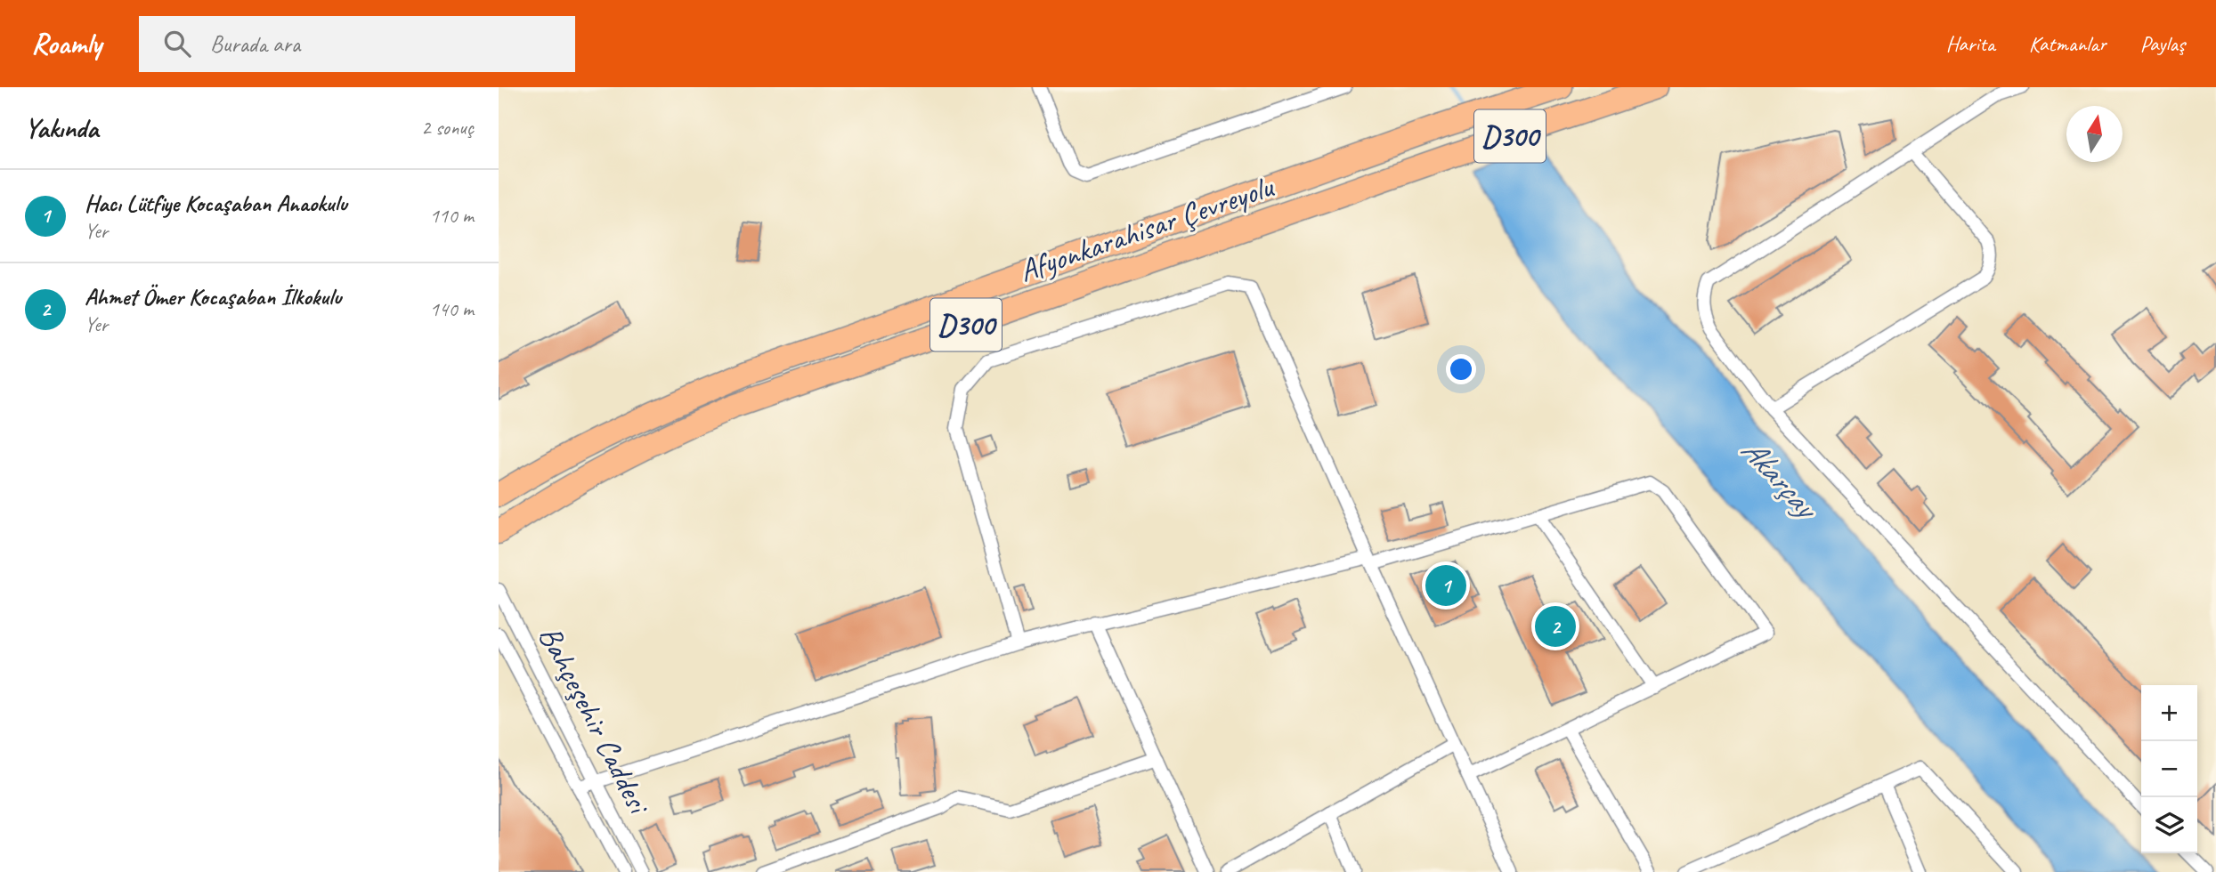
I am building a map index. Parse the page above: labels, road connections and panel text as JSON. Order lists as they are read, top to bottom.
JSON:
{
  "streets": {
    "highway": ["D300", "Afyonkarahisar Çevreyolu"],
    "street": ["Bahçeşehir Caddesi"]
  },
  "water": ["Akarçay"],
  "north": "top",
  "page": {
    "header": "Roamly",
    "search": "Burada ara",
    "nav": ["Harita", "Katmanlar", "Paylaş"],
    "heading": ["Yakında", "2 sonuç"],
    "list": [
      {
        "mark": "1",
        "name": "Hacı Lütfiye Kocaşaban Anaokulu",
        "note": "Yer",
        "value": "110 m"
      },
      {
        "mark": "2",
        "name": "Ahmet Ömer Kocaşaban İlkokulu",
        "note": "Yer",
        "value": "140 m"
      }
    ],
    "pins": ["1", "2"],
    "map_buttons": ["+", "−"]
  }
}
